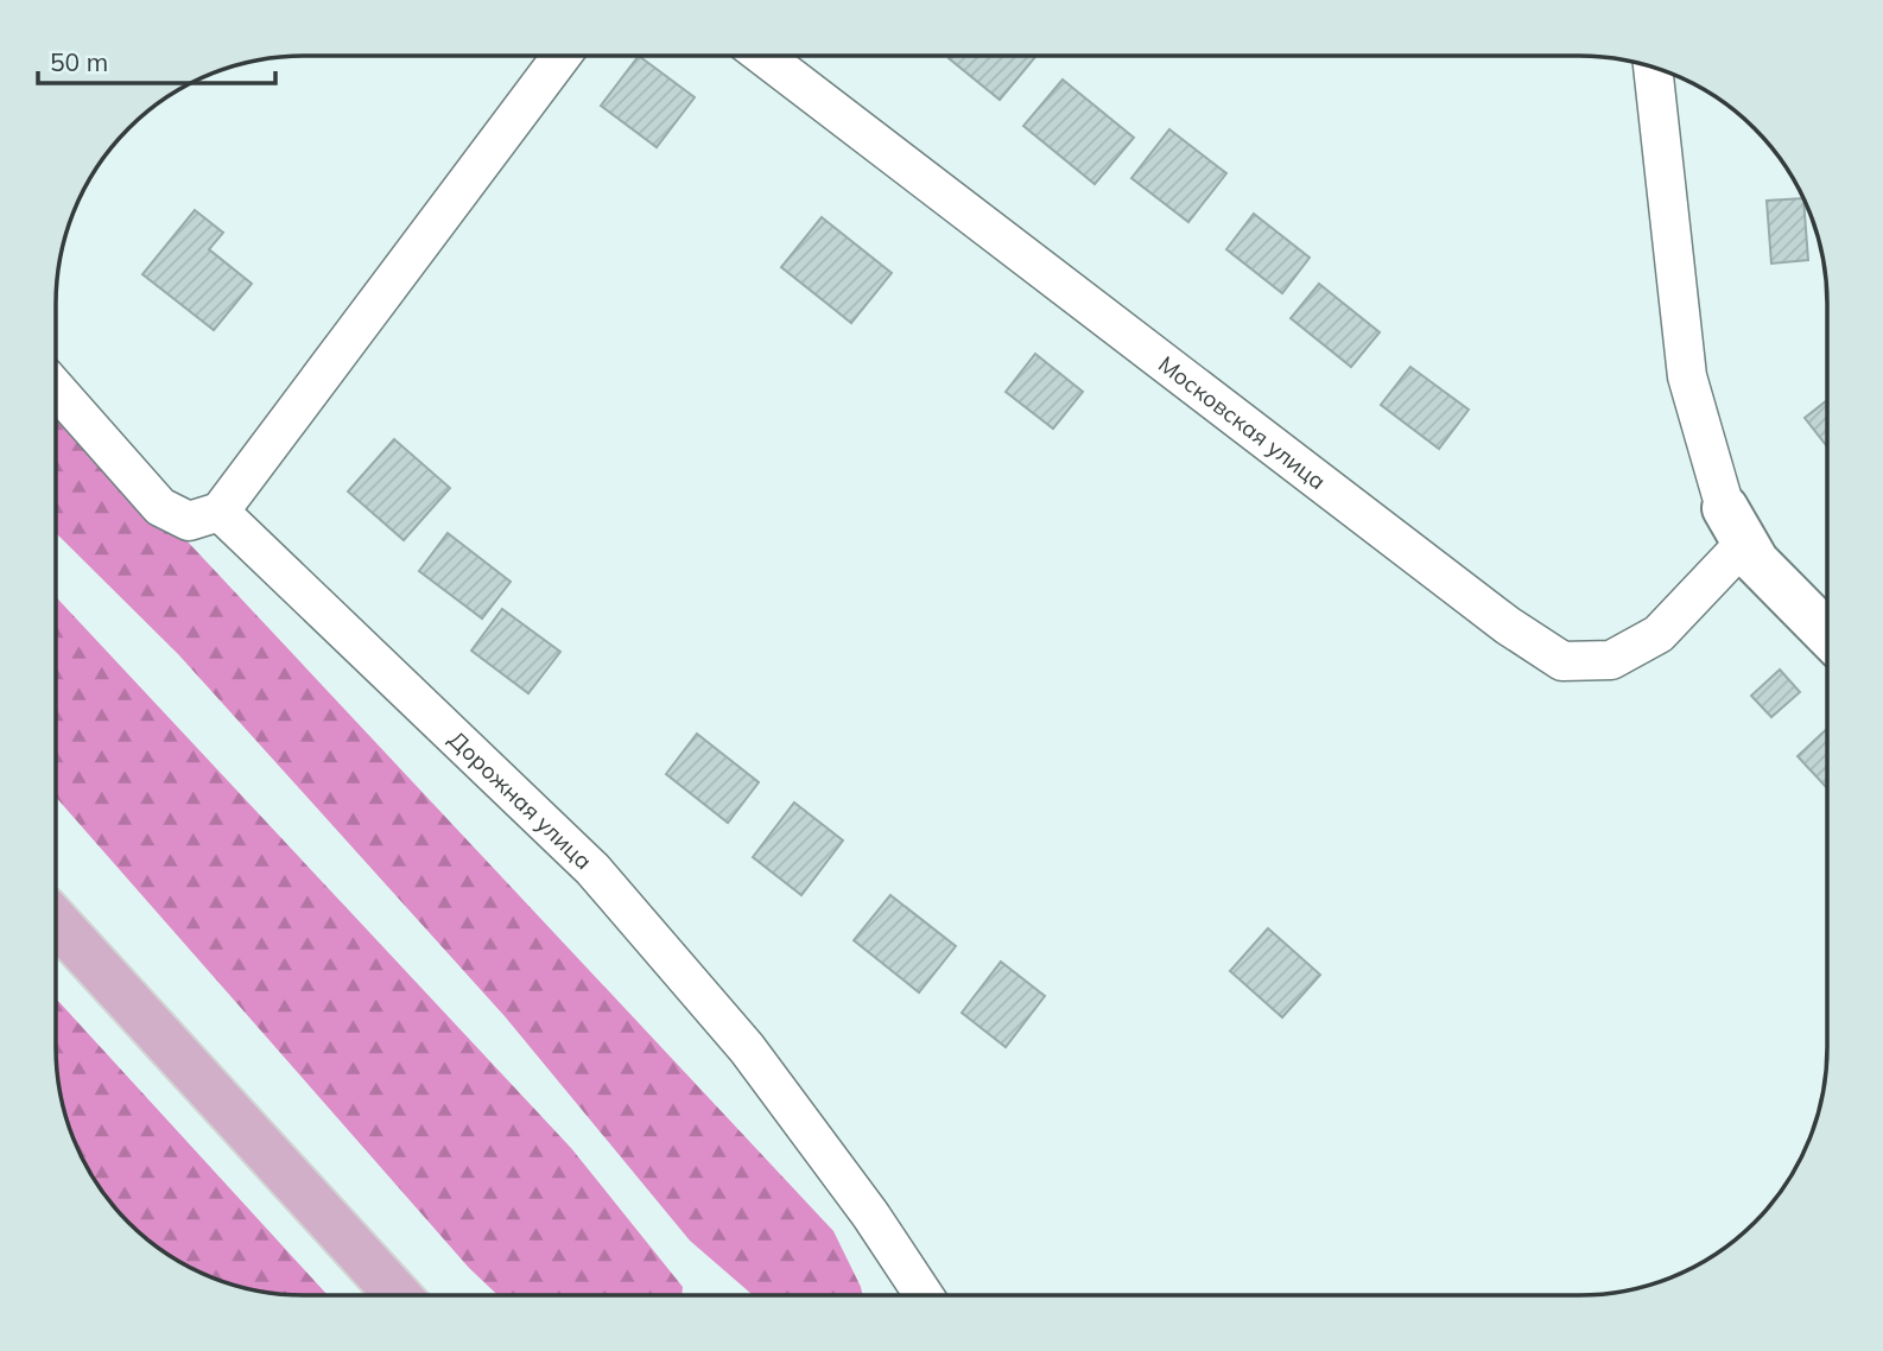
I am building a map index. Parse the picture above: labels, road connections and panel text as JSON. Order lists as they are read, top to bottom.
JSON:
{
  "streets": {
    "street": ["Московская улица", "Дорожная улица"]
  },
  "scale_bar": "50 m"
}
